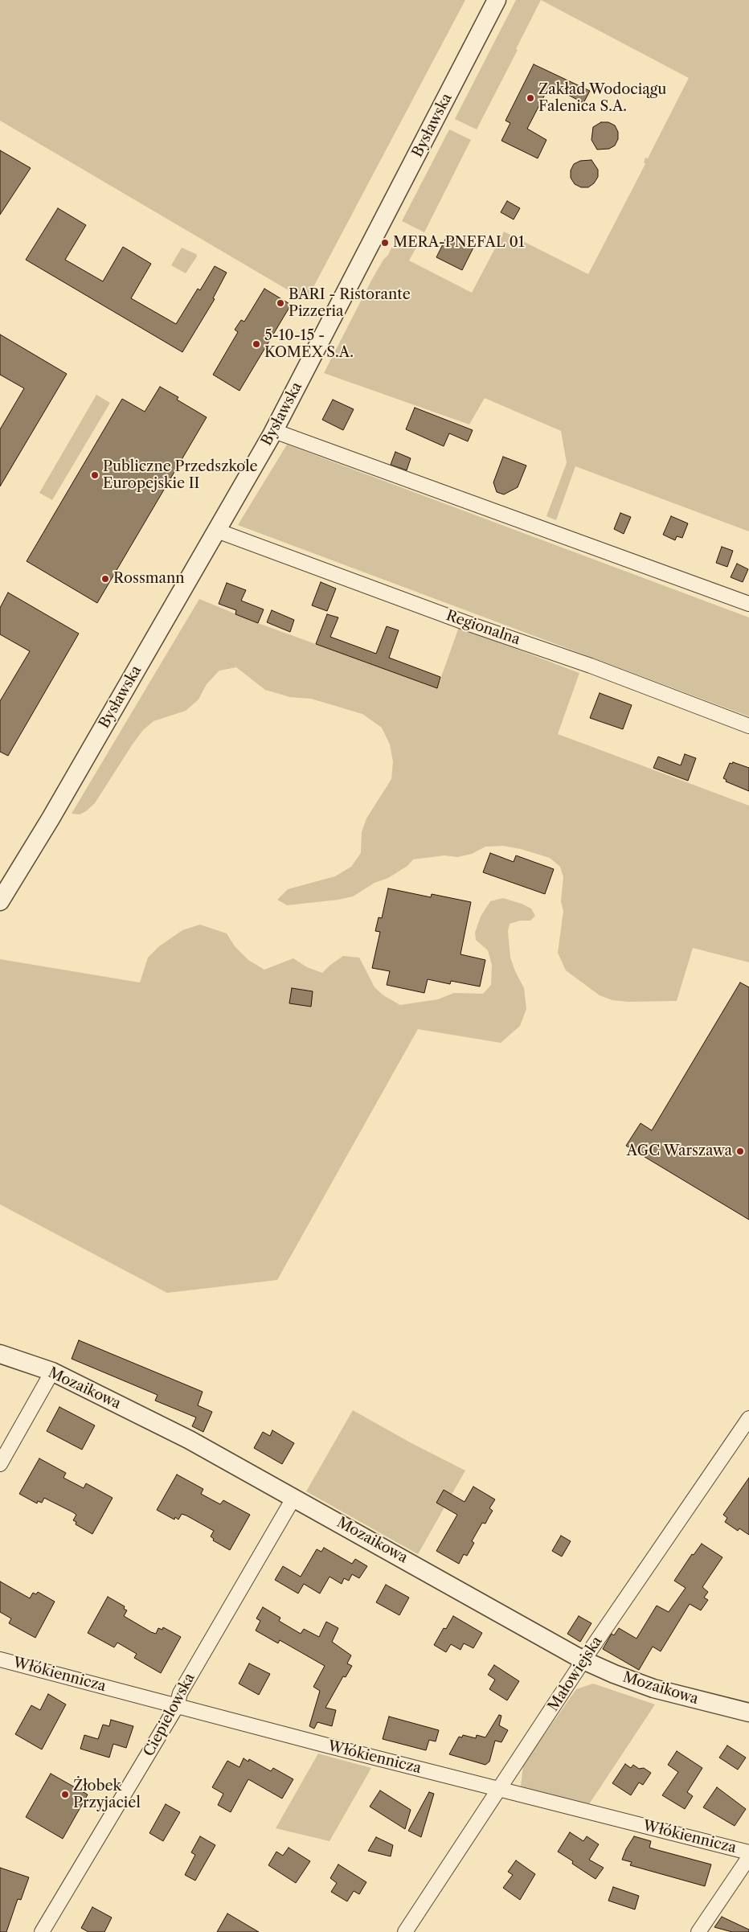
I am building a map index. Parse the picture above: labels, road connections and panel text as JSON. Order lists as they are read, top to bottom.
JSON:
{
  "streets": {
    "street": [
      "Bysławska",
      "Regionalna",
      "Mozaikowa",
      "Małowiejska",
      "Włókiennicza",
      "Ciepielowska"
    ]
  },
  "crossings": [
    ["Bysławska", "Regionalna"],
    ["Mozaikowa", "Małowiejska"],
    ["Mozaikowa", "Ciepielowska"],
    ["Małowiejska", "Włókiennicza"],
    ["Włókiennicza", "Ciepielowska"]
  ],
  "places": [
    "Zakład Wodociągu Falenica S.A.",
    "MERA-PNEFAL 01",
    "BARI - Ristorante Pizzeria",
    "5-10-15 - KOMEX S.A.",
    "Publiczne Przedszkole Europejskie II",
    "Rossmann",
    "AGC Warszawa",
    "Żłobek Przyjaciel"
  ]
}
